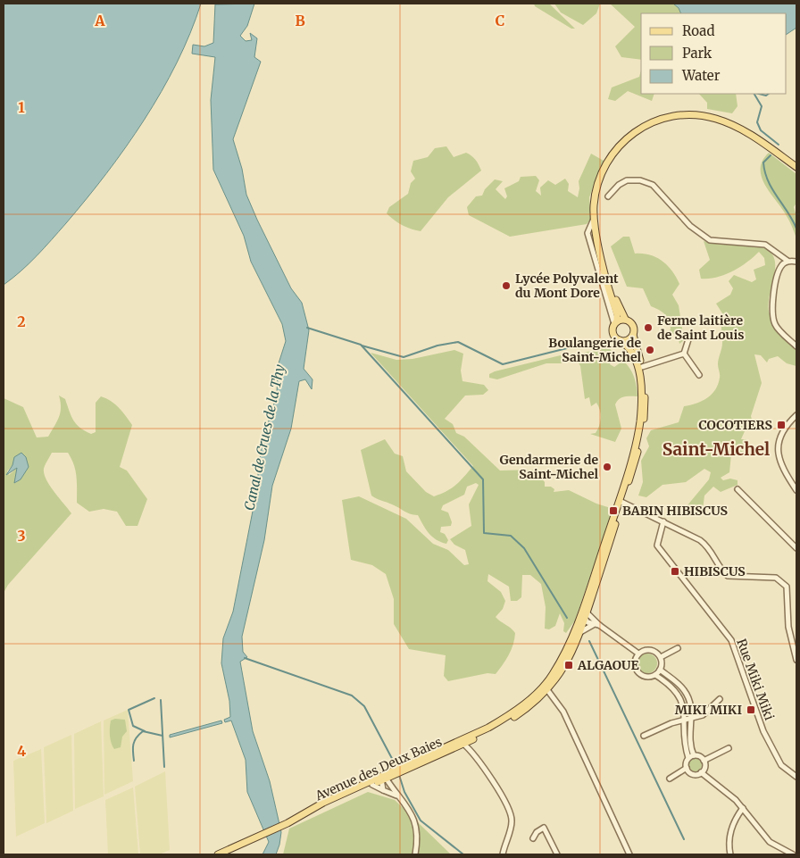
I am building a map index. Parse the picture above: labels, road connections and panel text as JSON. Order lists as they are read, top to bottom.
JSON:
{
  "streets": {
    "main road": ["Avenue des Deux Baies"],
    "street": ["Rue Miki Miki"]
  },
  "districts": ["Saint-Michel"],
  "water": ["Canal de Crues de la Thy"],
  "places": {
    "other": [
      "Lycée Polyvalent du Mont Dore",
      "Ferme laitière de Saint Louis",
      "Boulangerie de Saint-Michel",
      "Gendarmerie de Saint-Michel"
    ],
    "transit": [
      "COCOTIERS",
      "BABIN HIBISCUS",
      "HIBISCUS",
      "ALGAOUE",
      "MIKI MIKI"
    ]
  },
  "legend": ["Road", "Park", "Water"],
  "grid": {
    "columns": ["A", "B", "C"],
    "rows": [
      "1",
      "2",
      "3",
      "4"
    ]
  }
}
